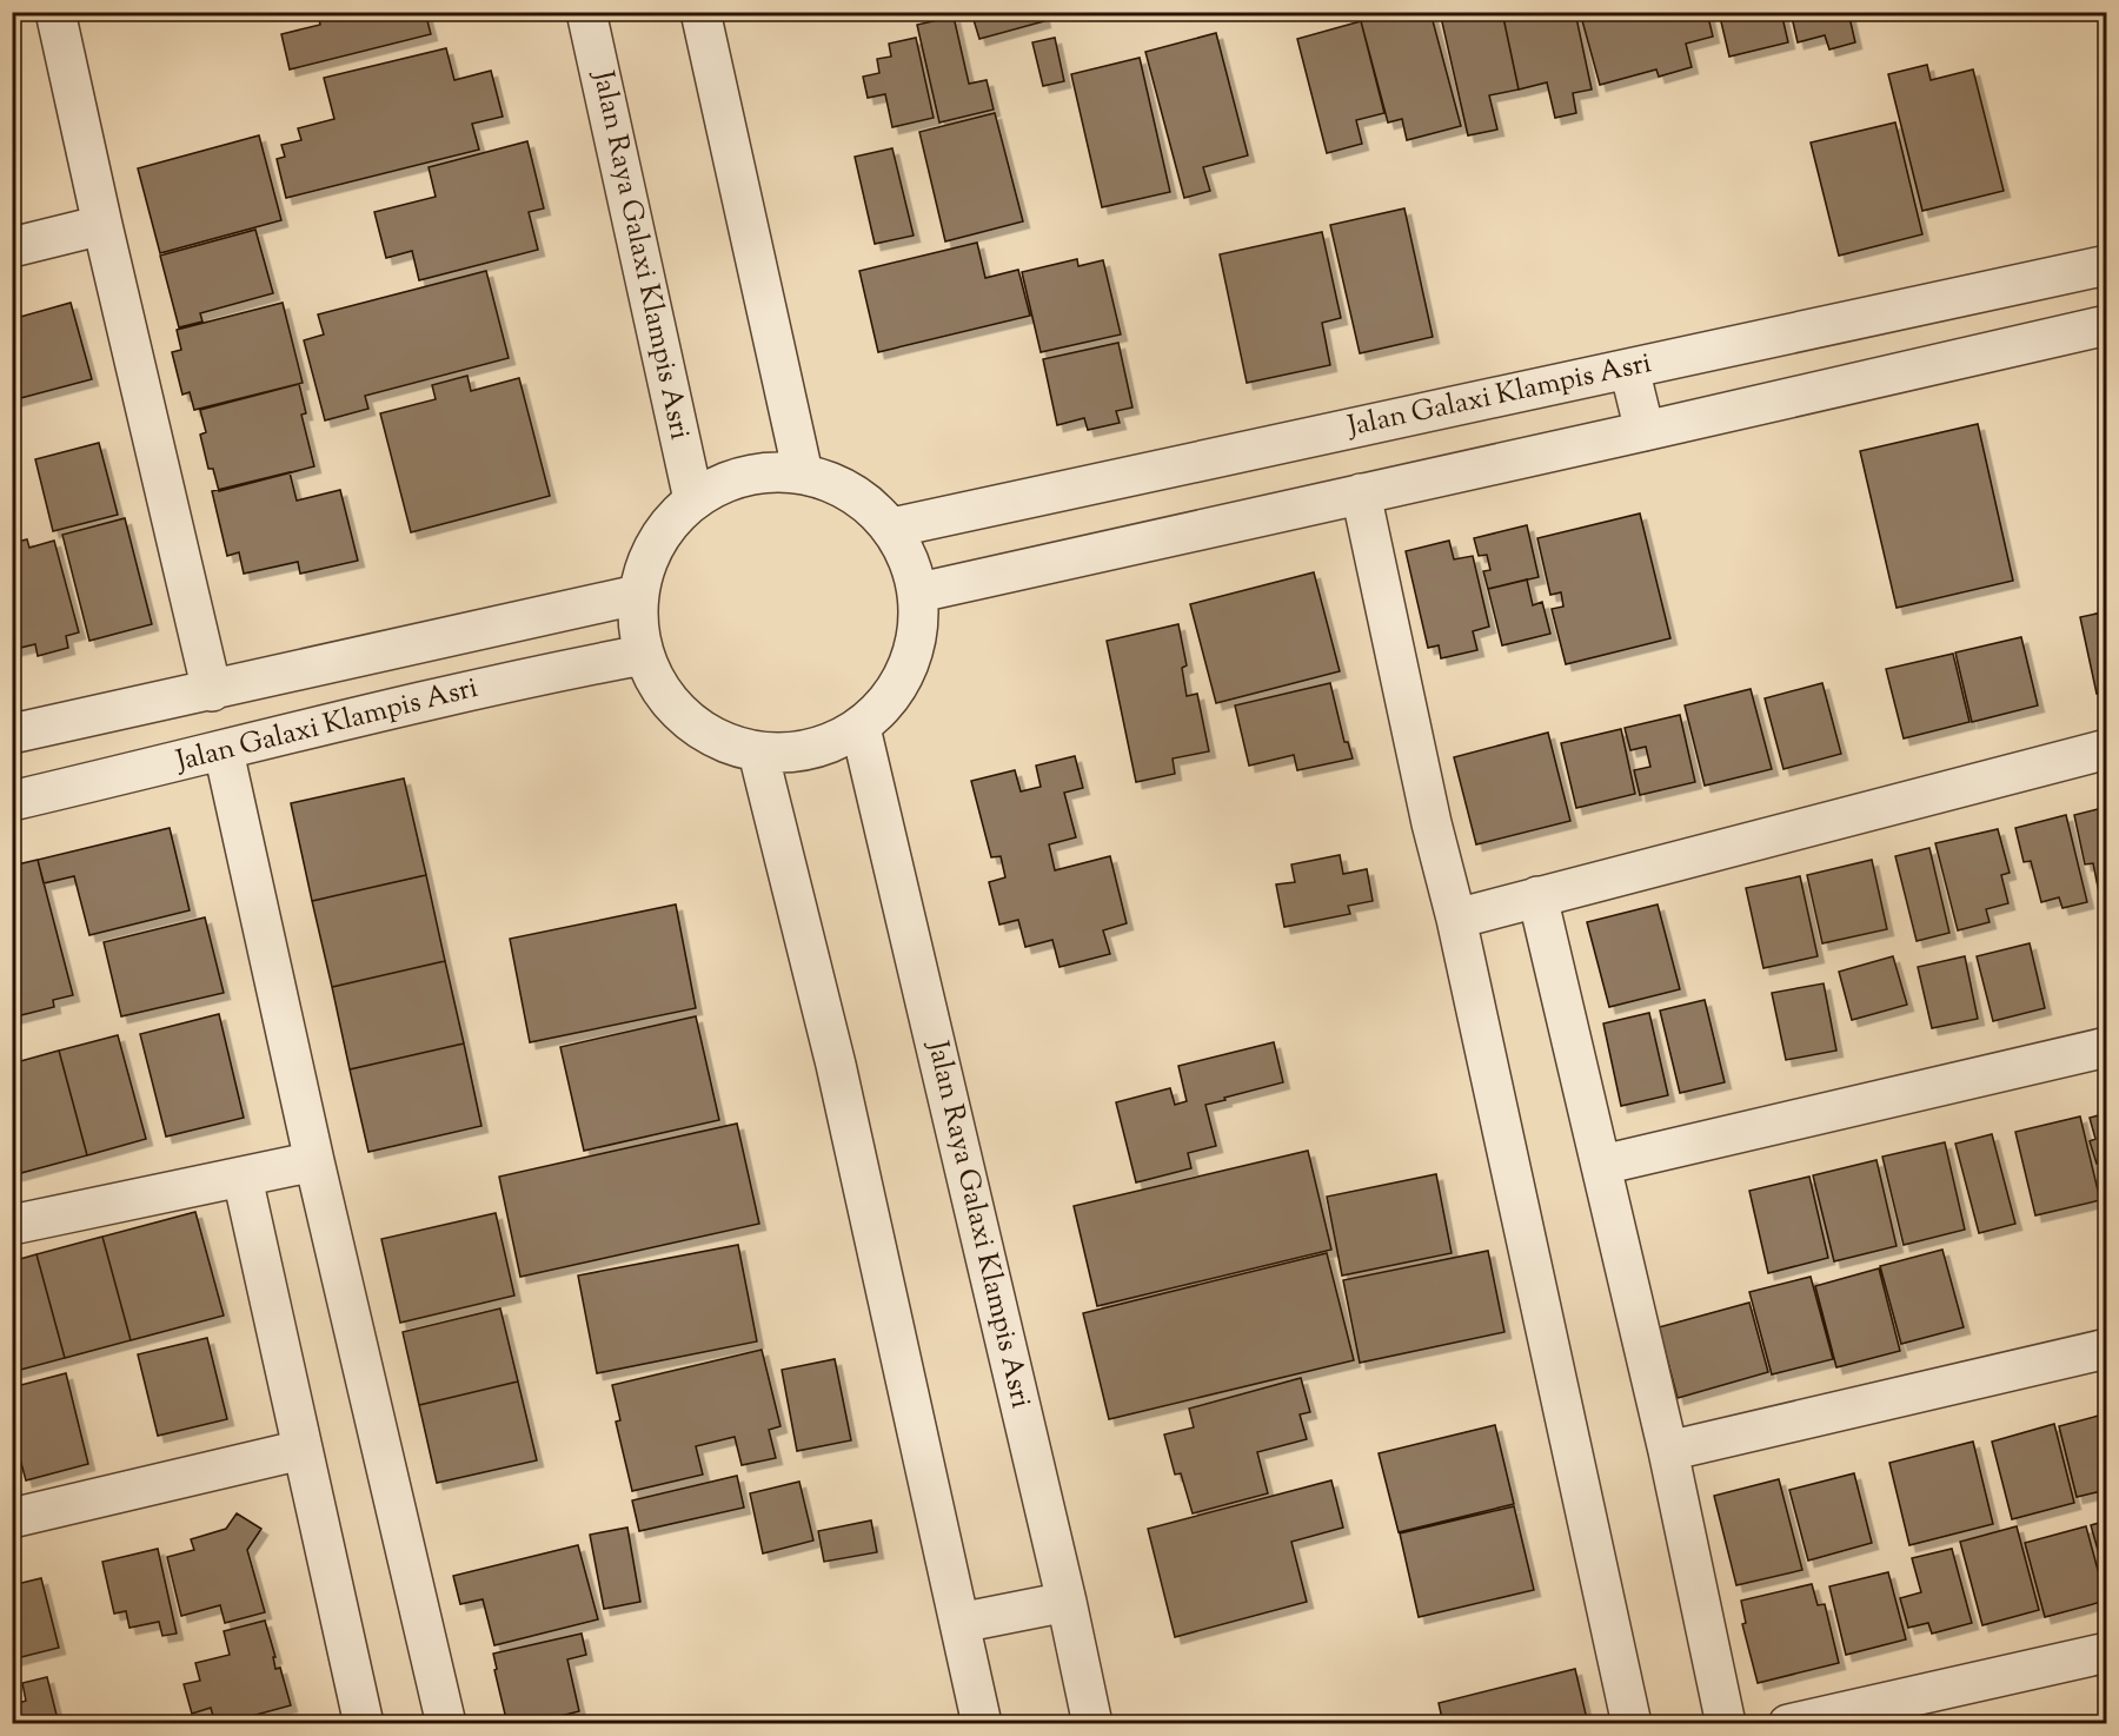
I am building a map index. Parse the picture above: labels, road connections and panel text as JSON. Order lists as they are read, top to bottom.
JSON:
{
  "streets": {
    "street": ["Jalan Raya Galaxi Klampis Asri", "Jalan Galaxi Klampis Asri"]
  }
}
